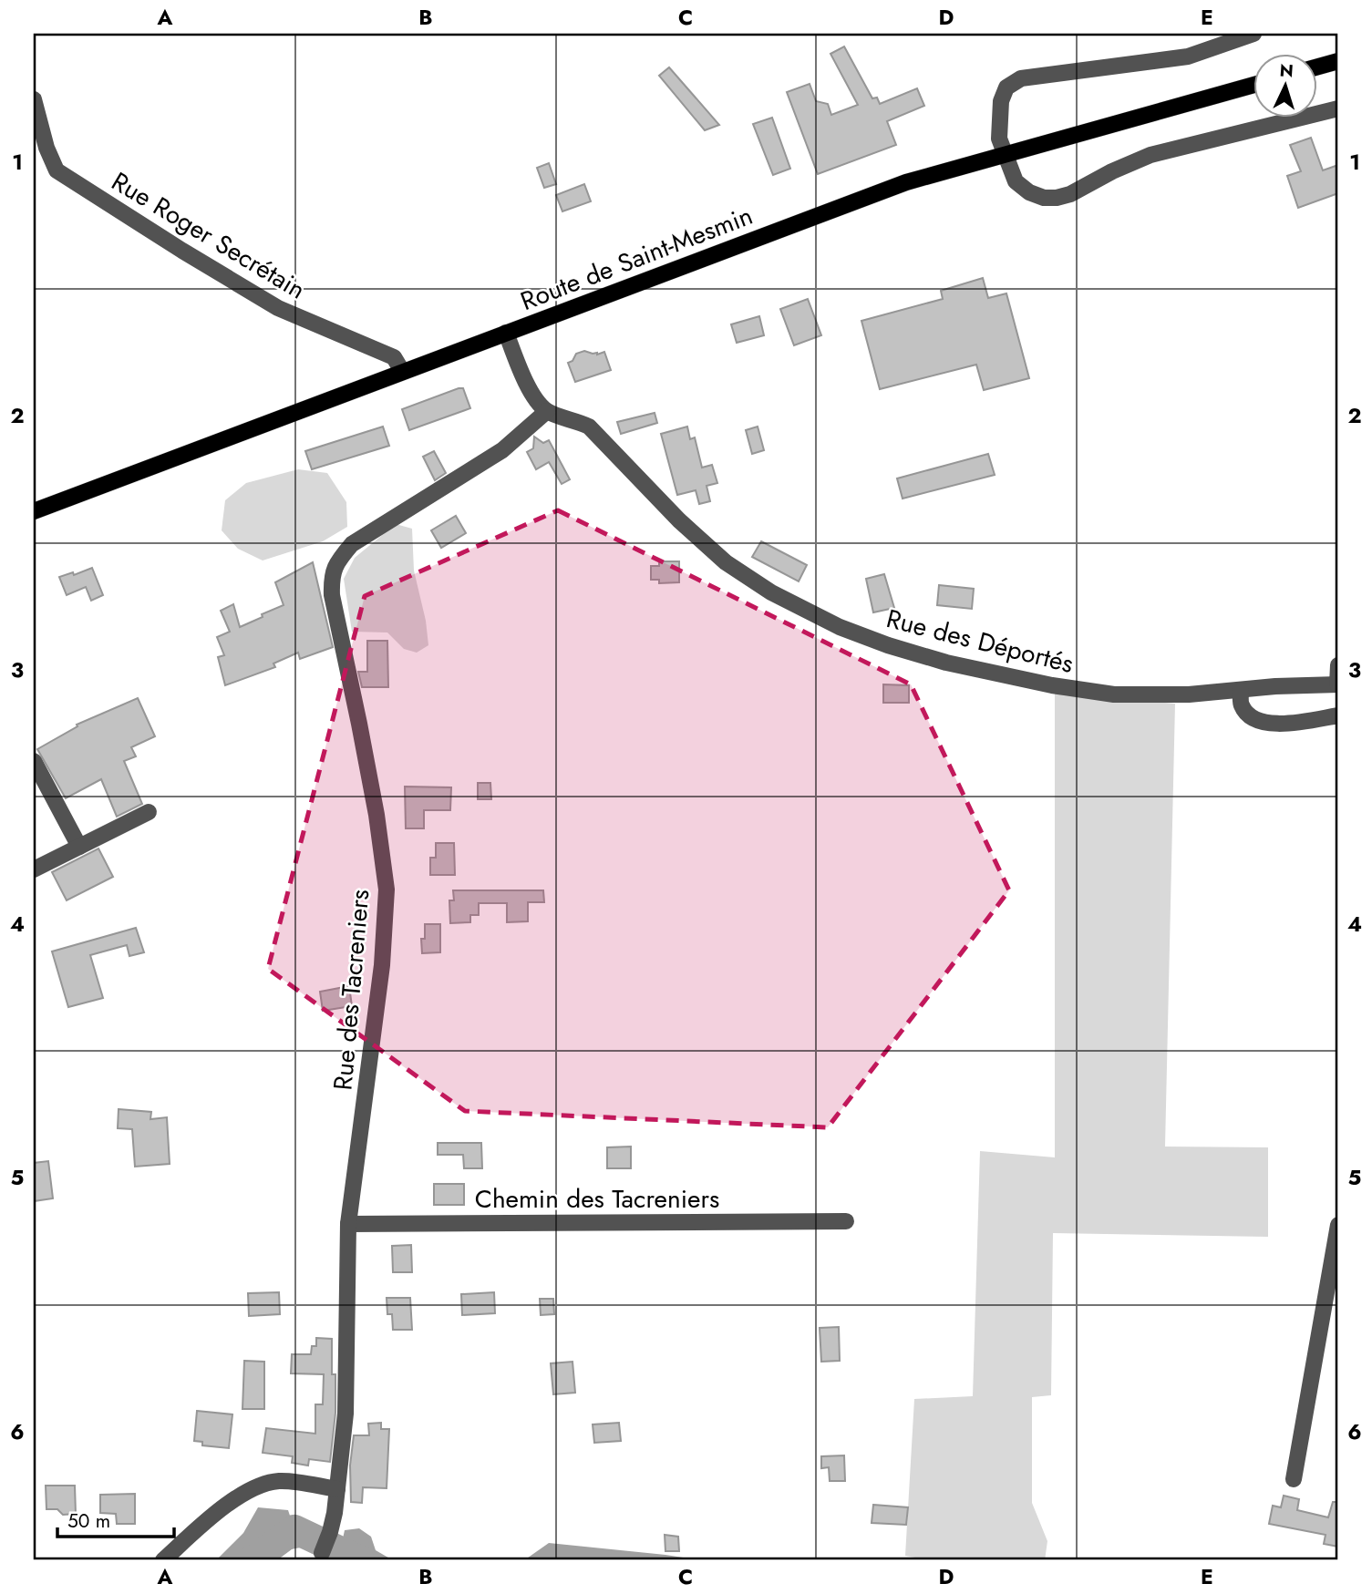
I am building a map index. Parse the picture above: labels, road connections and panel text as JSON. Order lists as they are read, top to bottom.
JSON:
{
  "streets": {
    "main road": ["Route de Saint-Mesmin"],
    "street": [
      "Rue Roger Secrétain",
      "Rue des Déportés",
      "Rue des Tacreniers",
      "Chemin des Tacreniers"
    ]
  },
  "crossings": [
    ["Rue Roger Secrétain", "Route de Saint-Mesmin"],
    ["Rue des Déportés", "Rue des Tacreniers"],
    ["Rue des Tacreniers", "Chemin des Tacreniers"]
  ],
  "scale_bar": "50 m",
  "north": "top",
  "grid": {
    "columns": [
      "A",
      "B",
      "C",
      "D",
      "E"
    ],
    "rows": [
      "1",
      "2",
      "3",
      "4",
      "5",
      "6"
    ]
  }
}
